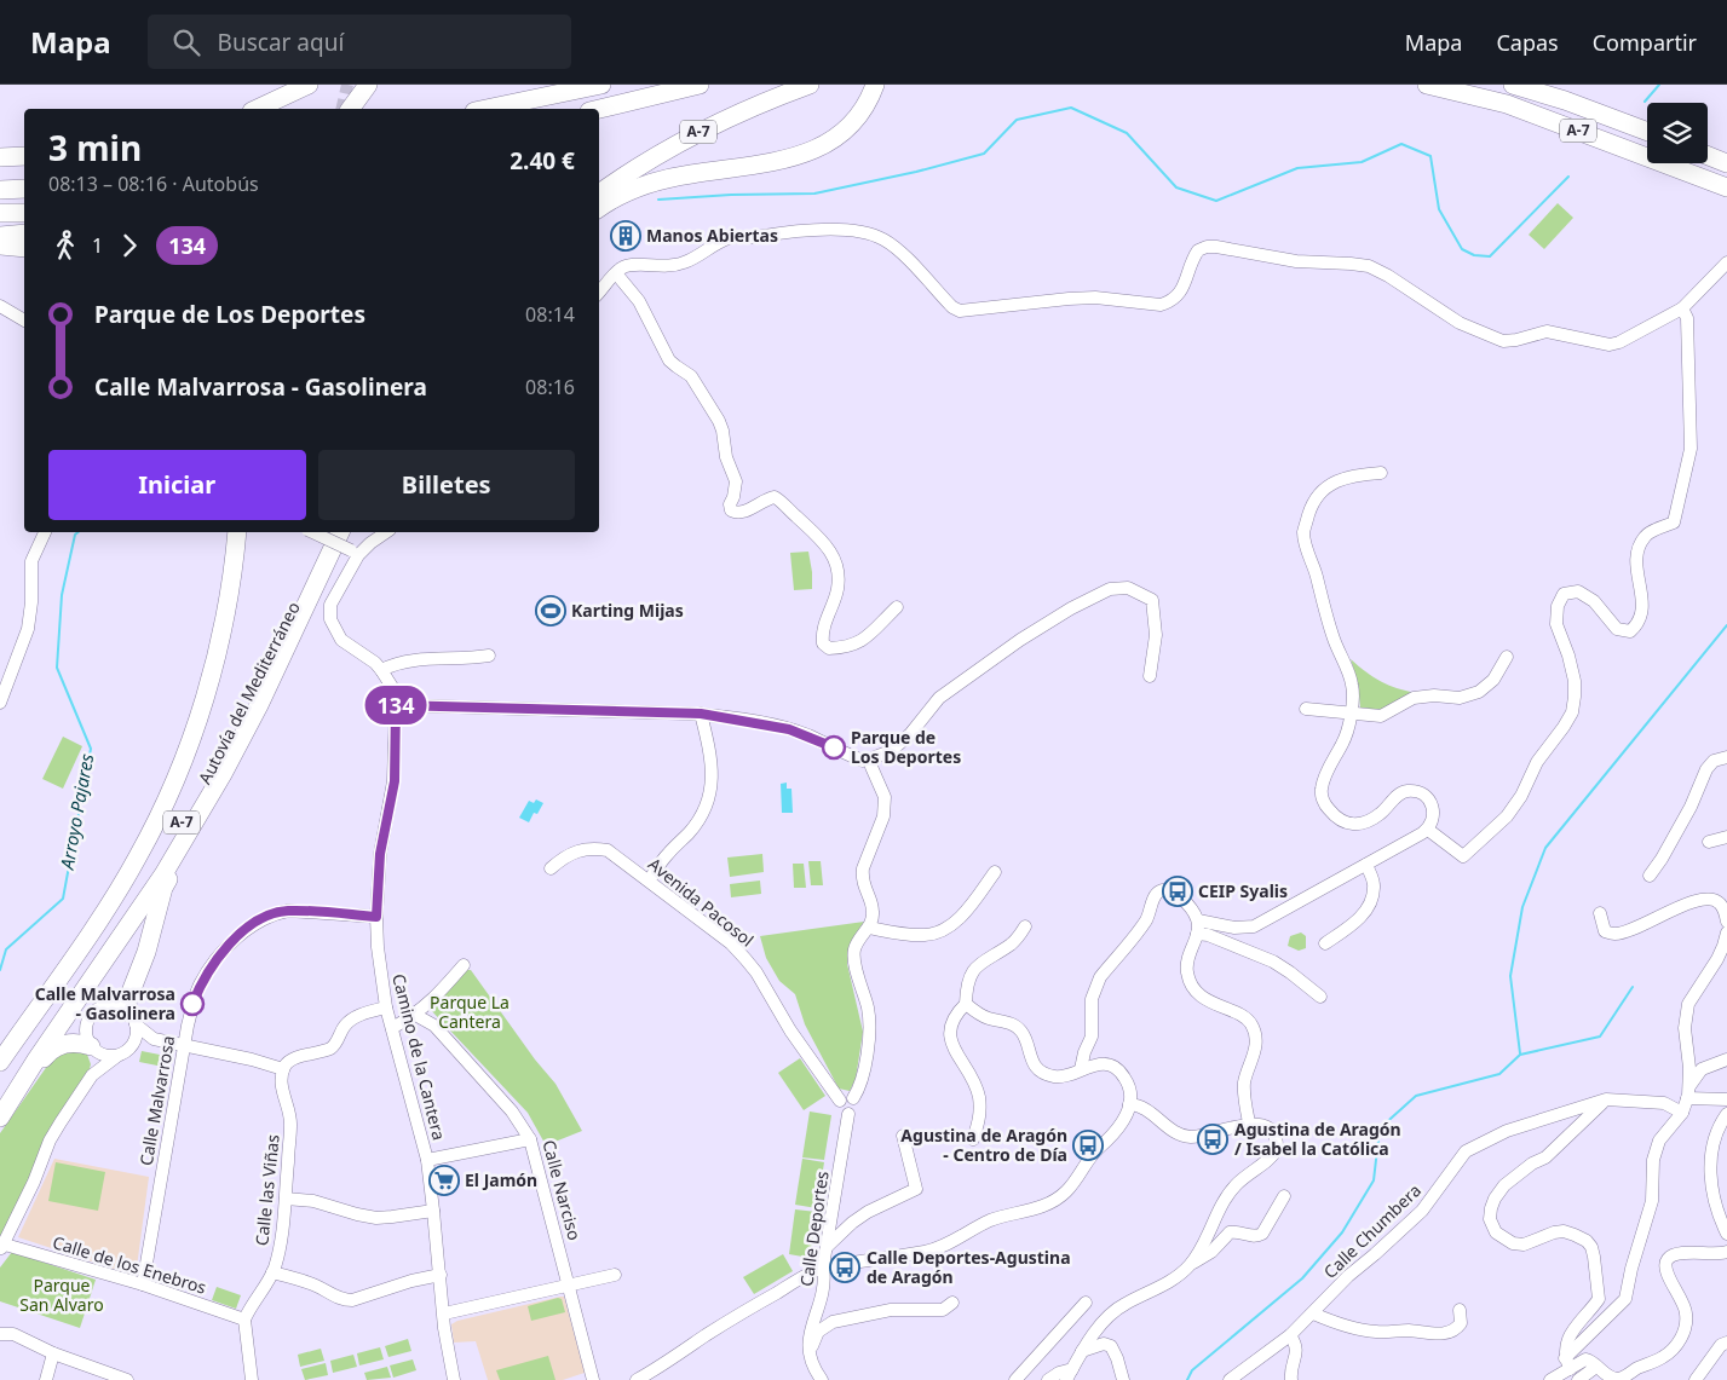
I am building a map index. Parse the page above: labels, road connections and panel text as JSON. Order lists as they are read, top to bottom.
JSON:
{
  "streets": {
    "highway": ["A-7", "Autovía del Mediterráneo"],
    "street": [
      "Avenida Pacosol",
      "Camino de la Cantera",
      "Calle Malvarrosa",
      "Calle las Viñas",
      "Calle Narciso",
      "Calle Deportes",
      "Calle Chumbera",
      "Calle de los Enebros"
    ]
  },
  "crossings": [
    ["Avenida Pacosol", "Calle Deportes"],
    ["Camino de la Cantera", "Calle Malvarrosa"],
    ["Calle Malvarrosa", "Calle de los Enebros"],
    ["Calle las Viñas", "Calle de los Enebros"]
  ],
  "water": ["Arroyo Pajares"],
  "parks": ["Parque La Cantera", "Parque San Alvaro"],
  "places": {
    "building": ["Manos Abiertas"],
    "sports": ["Karting Mijas"],
    "other": ["Parque de Los Deportes", "Calle Malvarrosa - Gasolinera"],
    "bus stop": [
      "CEIP Syalis",
      "Agustina de Aragón / Isabel la Católica",
      "Agustina de Aragón - Centro de Día",
      "Calle Deportes-Agustina de Aragón"
    ],
    "supermarket": ["El Jamón"]
  },
  "lines": ["bus line 134"],
  "page": {
    "header": "Mapa",
    "search": "Buscar aquí",
    "nav": ["Mapa", "Capas", "Compartir"],
    "on_map": "134",
    "heading": ["3 min", "08:13 – 08:16 · Autobús", "2.40 €"],
    "legs": ["1", "134"],
    "list": [
      {
        "name": "Parque de Los Deportes",
        "value": "08:14"
      },
      {
        "name": "Calle Malvarrosa - Gasolinera",
        "value": "08:16"
      }
    ],
    "buttons": ["Iniciar", "Billetes"]
  }
}
